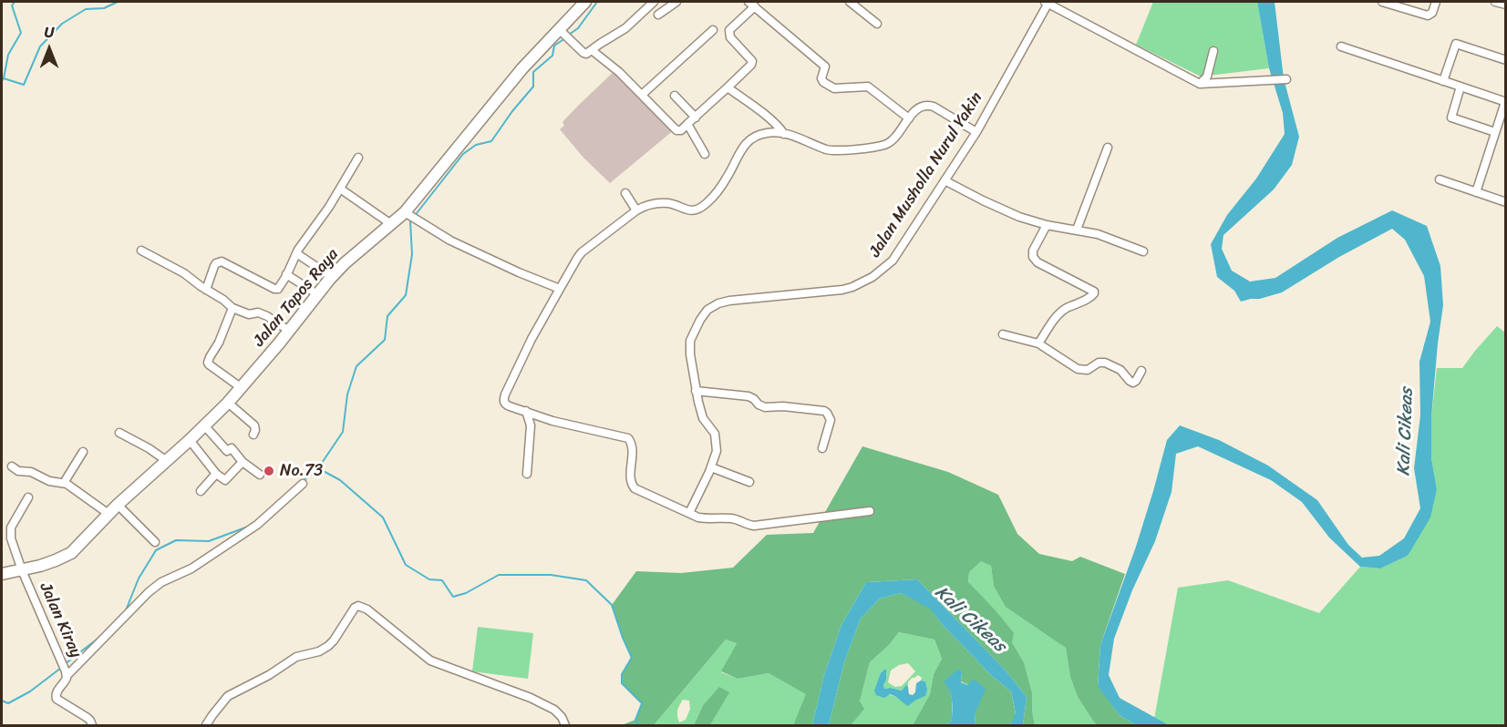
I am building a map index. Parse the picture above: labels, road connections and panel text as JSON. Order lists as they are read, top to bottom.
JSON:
{
  "streets": {
    "main road": ["Jalan Tapos Raya"],
    "street": ["Jalan Musholla Nurul Yakin", "Jalan Kiray"]
  },
  "crossings": [
    ["Jalan Tapos Raya", "Jalan Kiray"]
  ],
  "water": ["Kali Cikeas"],
  "places": ["No.73"],
  "north": "top"
}
